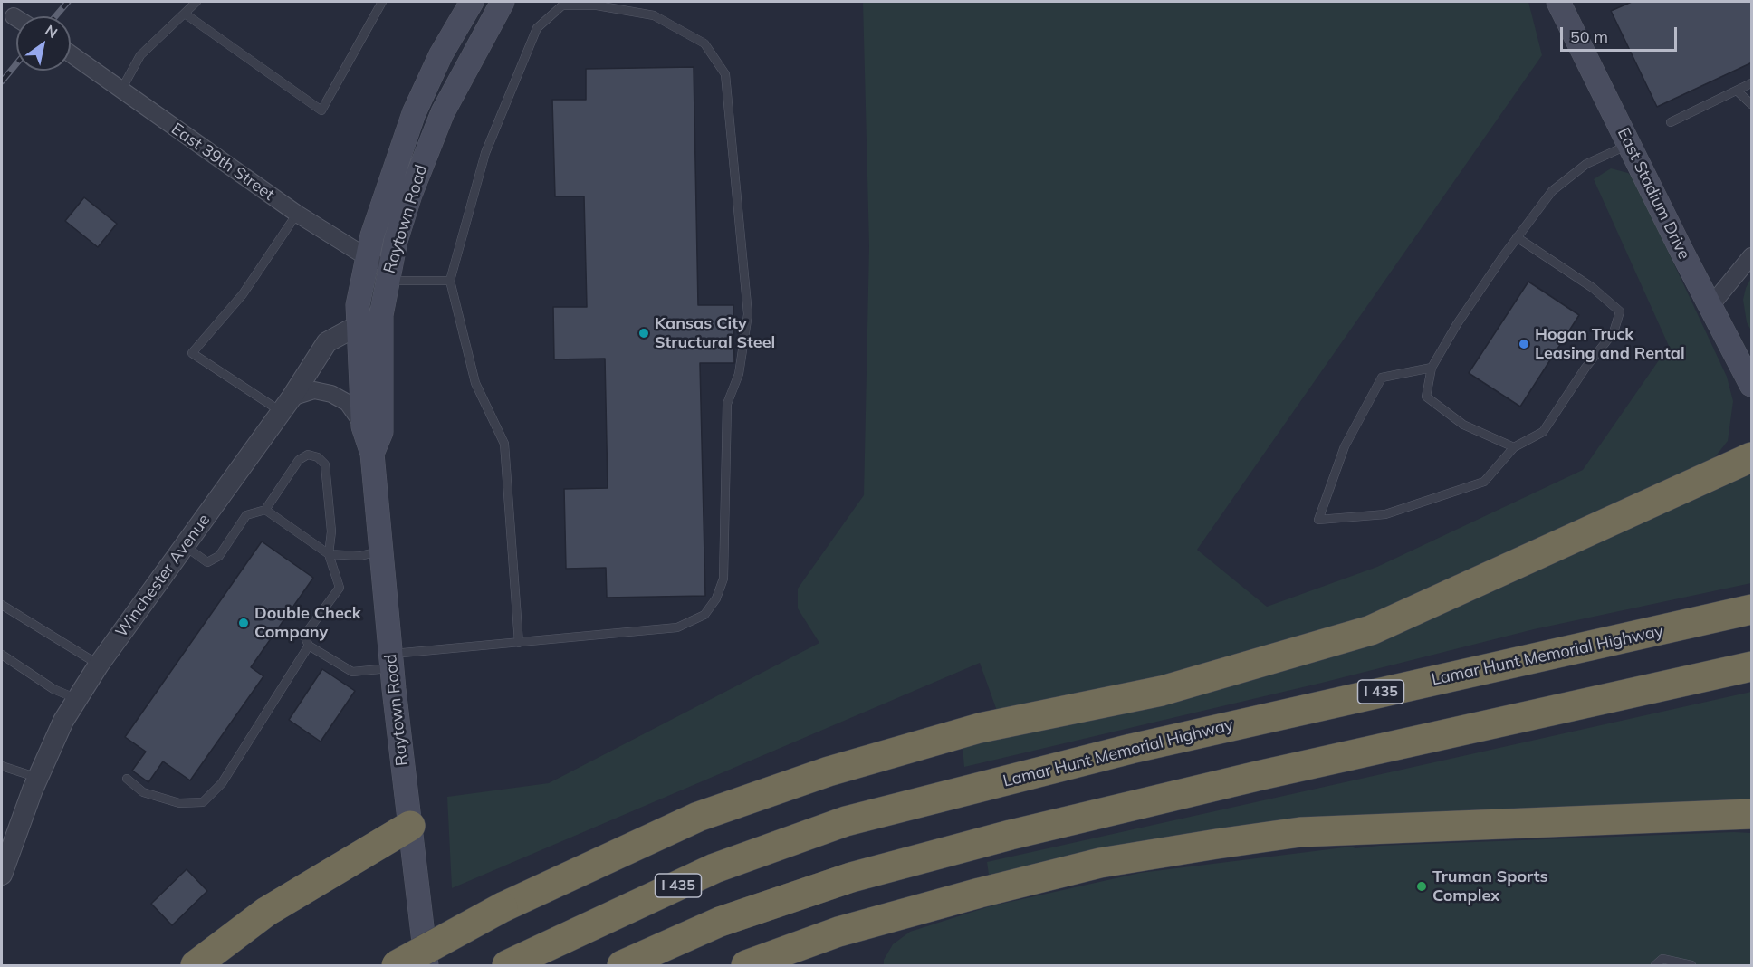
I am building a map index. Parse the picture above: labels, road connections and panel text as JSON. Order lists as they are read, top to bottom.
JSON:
{
  "streets": {
    "highway": ["Lamar Hunt Memorial Highway", "I 435"],
    "main road": ["East Stadium Drive", "Raytown Road"],
    "street": ["East 39th Street", "Winchester Avenue"]
  },
  "crossings": [
    ["East 39th Street", "Raytown Road"],
    ["Raytown Road", "Winchester Avenue"]
  ],
  "places": [
    "Kansas City Structural Steel",
    "Hogan Truck Leasing and Rental",
    "Double Check Company",
    "Truman Sports Complex"
  ],
  "scale_bar": "50 m",
  "north": "top right"
}
